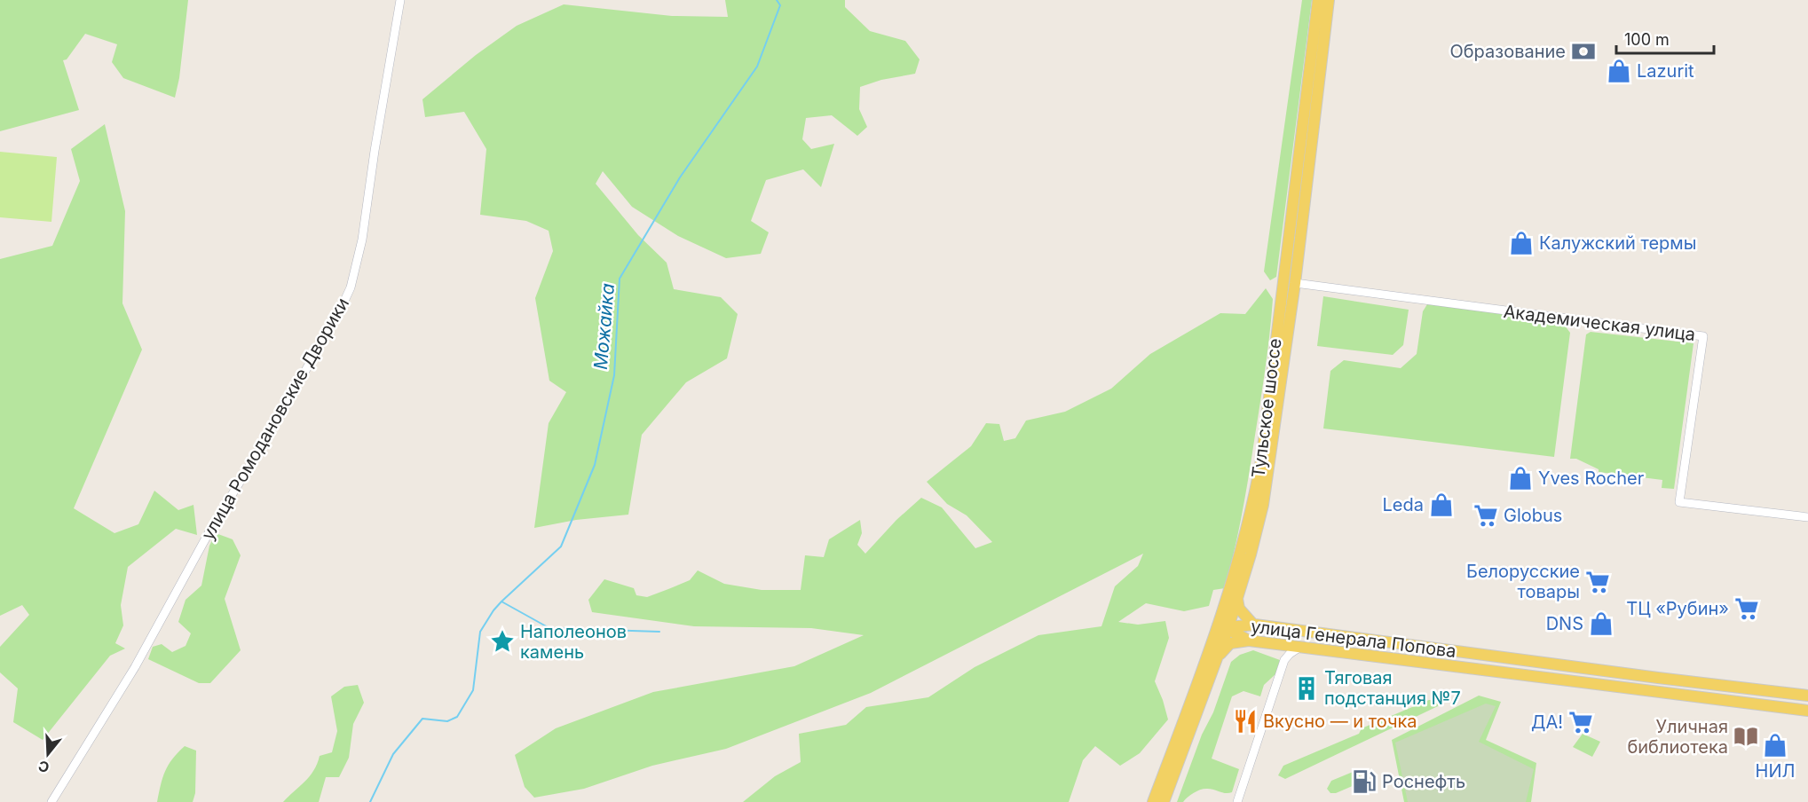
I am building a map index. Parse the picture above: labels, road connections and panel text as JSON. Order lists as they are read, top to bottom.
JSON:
{
  "streets": {
    "main road": ["Тульское шоссе", "улица Генерала Попова"],
    "street": ["Академическая улица", "улица Ромодановские Дворики"]
  },
  "crossings": [
    ["Академическая улица", "Тульское шоссе"],
    ["Тульское шоссе", "улица Генерала Попова"]
  ],
  "water": ["Можайка"],
  "places": {
    "bank": ["Образование"],
    "shop": [
      "Lazurit",
      "Калужский термы",
      "Yves Rocher",
      "Leda",
      "DNS",
      "НИЛ"
    ],
    "supermarket": [
      "Globus",
      "Белорусские товары",
      "ТЦ «Рубин»",
      "ДА!"
    ],
    "place": ["Наполеонов камень"],
    "building": ["Тяговая подстанция №7"],
    "restaurant": ["Вкусно — и точка"],
    "library": ["Уличная библиотека"],
    "fuel station": ["Роснефть"]
  },
  "scale_bar": "100 m",
  "north": "bottom"
}
